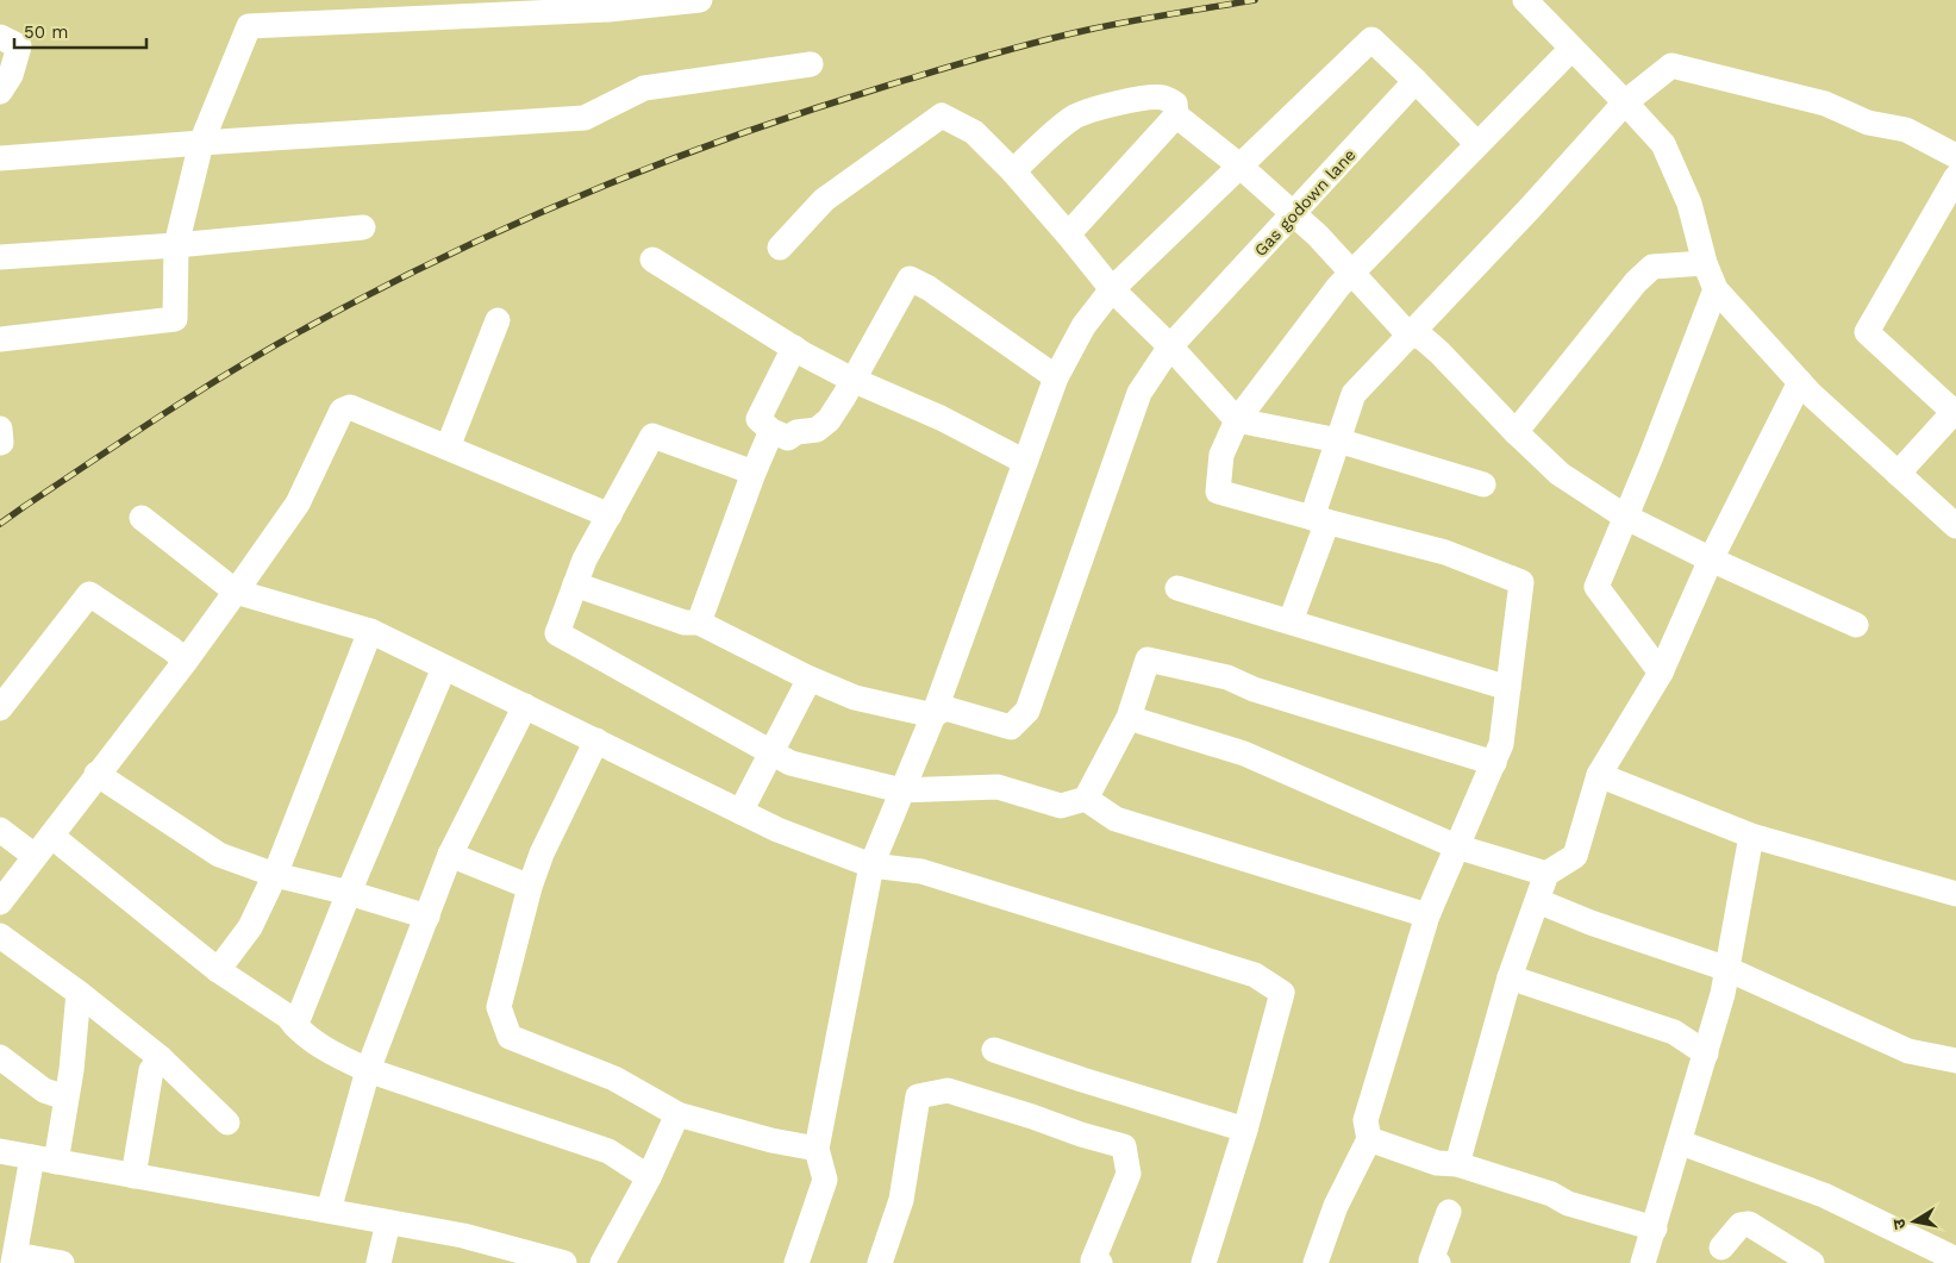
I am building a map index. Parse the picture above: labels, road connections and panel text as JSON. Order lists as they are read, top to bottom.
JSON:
{
  "streets": {
    "street": ["Gas godown lane"]
  },
  "scale_bar": "50 m",
  "north": "left"
}
